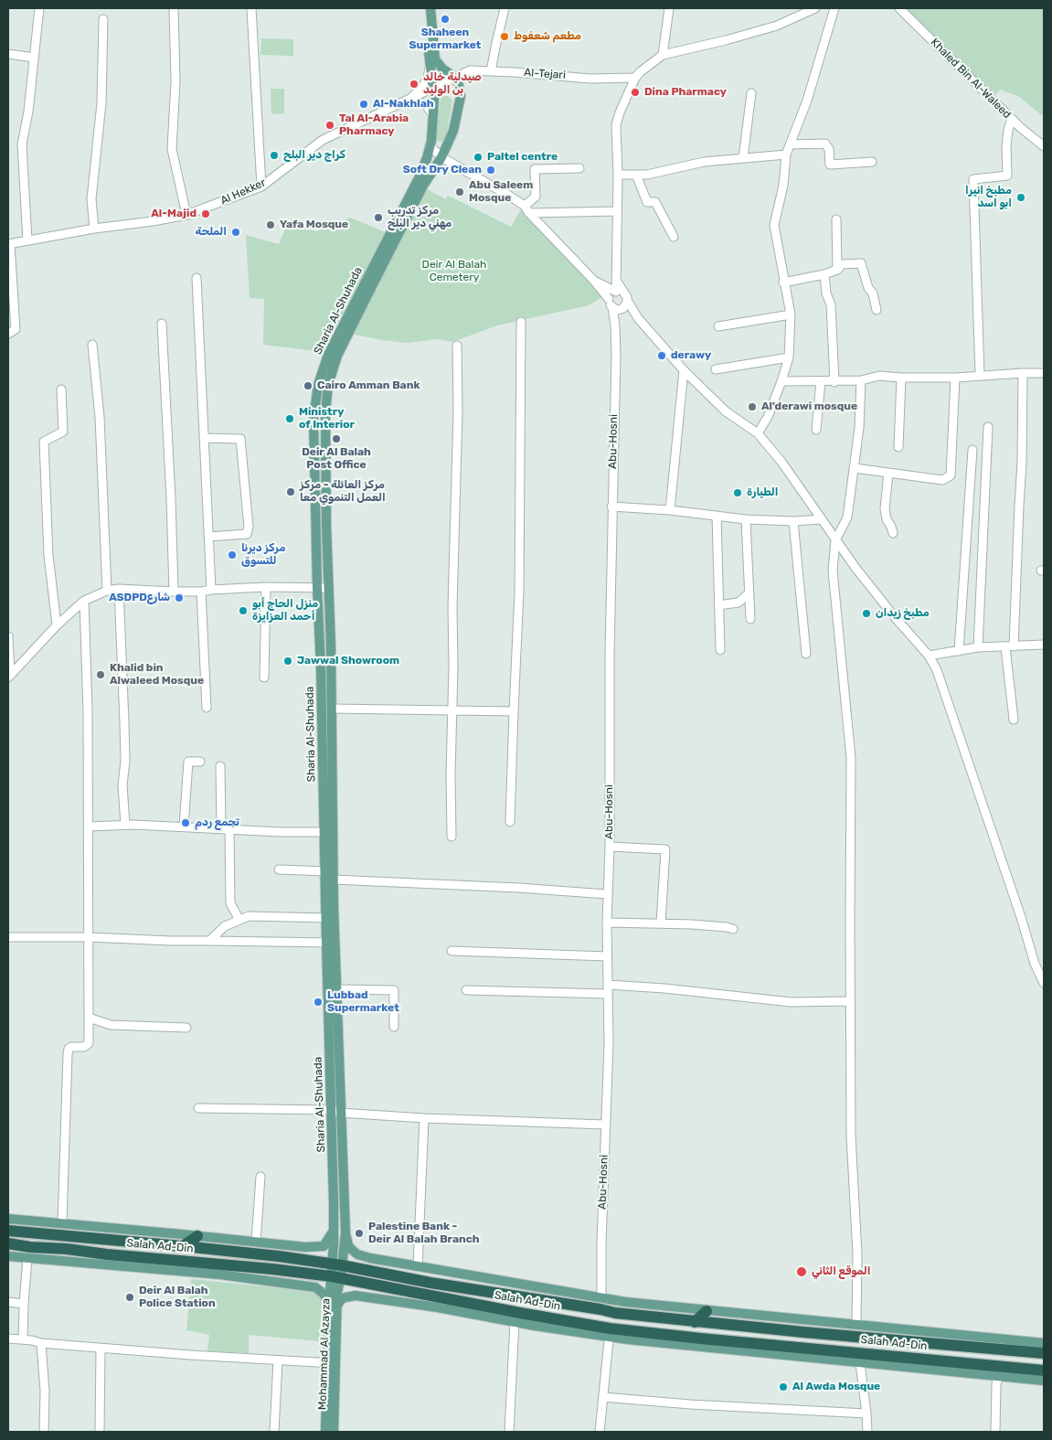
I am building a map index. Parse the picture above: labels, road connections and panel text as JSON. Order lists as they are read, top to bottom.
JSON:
{
  "streets": {
    "highway": ["Salah Ad-Din"],
    "main road": ["Sharia Al-Shuhada", "Mohammad Al Azayza"],
    "street": [
      "Al-Tejari",
      "Khaled Bin Al-Waleed",
      "Al Hekker",
      "Abu-Hosni"
    ]
  },
  "crossings": [
    ["Al-Tejari", "Al Hekker"],
    ["Al-Tejari", "Sharia Al-Shuhada"],
    ["Al Hekker", "Sharia Al-Shuhada"],
    ["Sharia Al-Shuhada", "Salah Ad-Din"],
    ["Sharia Al-Shuhada", "Mohammad Al Azayza"]
  ],
  "parks": ["Deir Al Balah Cemetery"],
  "places": [
    "Shaheen Supermarket",
    "مطعم شعفوط",
    "صيدلية خالد بن الوليد",
    "Dina Pharmacy",
    "Al-Nakhlah",
    "Tal Al-Arabia Pharmacy",
    "كراج دير البلح",
    "Paltel centre",
    "Soft Dry Clean",
    "Abu Saleem Mosque",
    "مطبخ انيرا ابو اسد",
    "Al-Majid",
    "مركز تدريب مهني دير البلح",
    "Yafa Mosque",
    "الملحة",
    "derawy",
    "Cairo Amman Bank",
    "Al'derawi mosque",
    "Ministry of Interior",
    "Deir Al Balah Post Office",
    "مركز العائلة - مركز العمل التنموي معا",
    "الطيارة",
    "مركز ديرنا للتسوق",
    "ASDPDشارع",
    "منزل الحاج أبو أحمد العزايزة",
    "مطبخ زيدان",
    "Jawwal Showroom",
    "Khalid bin Alwaleed Mosque",
    "تجمع ردم",
    "Lubbad Supermarket",
    "Palestine Bank - Deir Al Balah Branch",
    "الموقع الثاني",
    "Deir Al Balah Police Station",
    "Al Awda Mosque"
  ]
}
